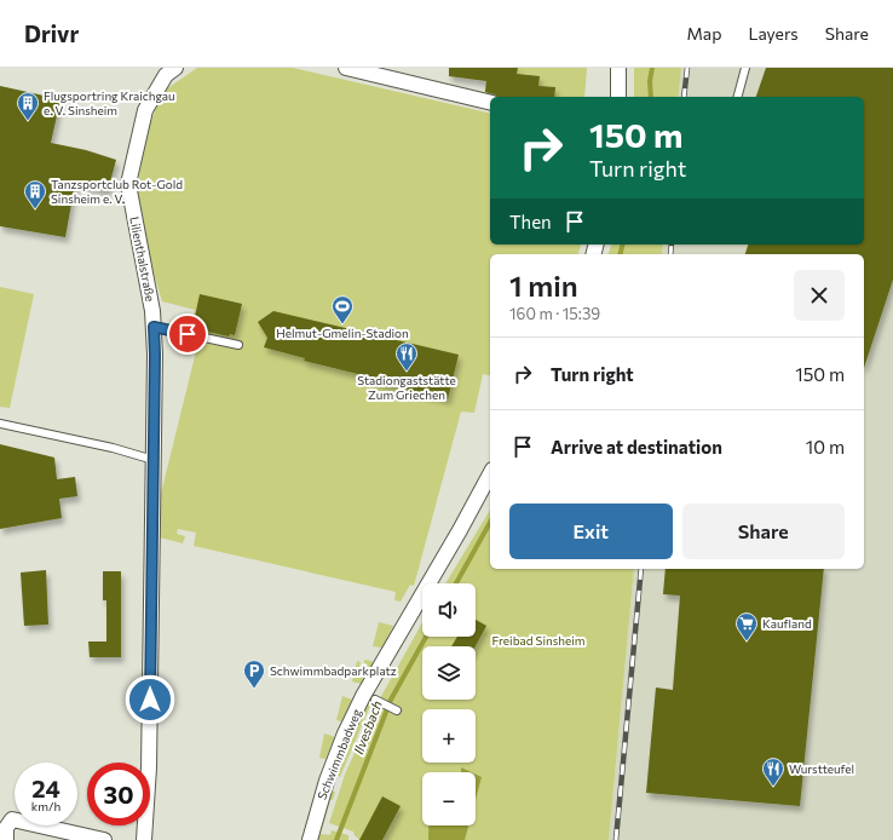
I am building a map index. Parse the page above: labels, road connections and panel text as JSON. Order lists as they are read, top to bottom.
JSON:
{
  "streets": {
    "street": ["Lilienthalstraße", "Schwimmbadweg"]
  },
  "water": ["Ilvesbach"],
  "parks": ["Freibad Sinsheim"],
  "places": {
    "building": ["Flugsportring Kraichgau e. V. Sinsheim", "Tanzsportclub Rot-Gold Sinsheim e. V."],
    "sports": ["Helmut-Gmelin-Stadion"],
    "restaurant": ["Stadiongaststätte Zum Griechen", "Wurstteufel"],
    "supermarket": ["Kaufland"],
    "parking": ["Schwimmbadparkplatz"]
  },
  "page": {
    "header": "Drivr",
    "nav": ["Map", "Layers", "Share"],
    "turn": ["150 m", "Turn right"],
    "then": "Then",
    "heading": ["1 min", "160 m · 15:39"],
    "list": [
      {
        "name": "Turn right",
        "value": "150 m"
      },
      {
        "name": "Arrive at destination",
        "value": "10 m"
      }
    ],
    "buttons": ["Exit", "Share"],
    "map_buttons": ["+", "−"],
    "speed": "24 km/h",
    "limit": "30"
  }
}
